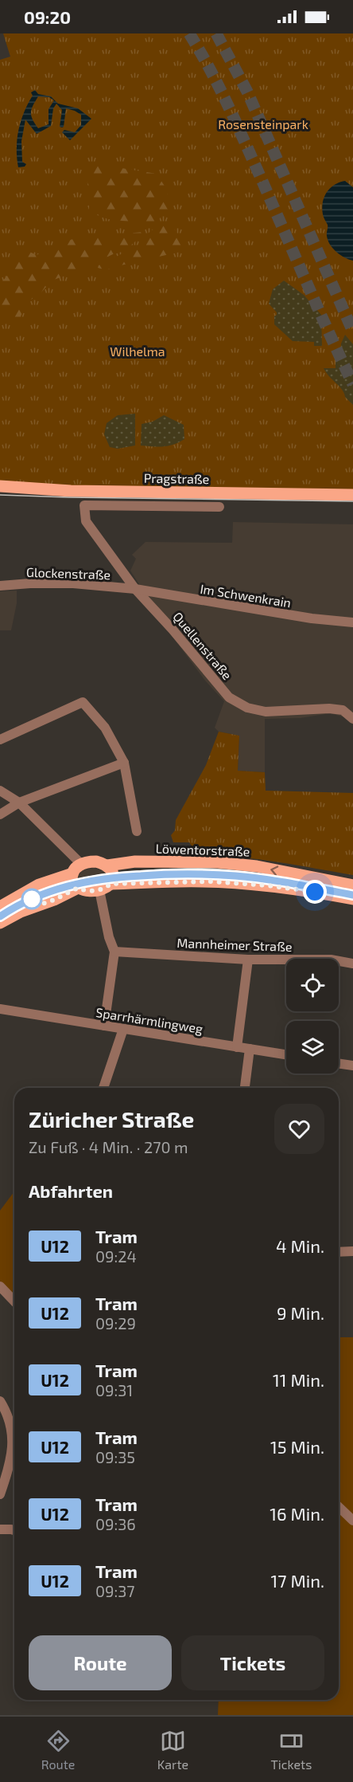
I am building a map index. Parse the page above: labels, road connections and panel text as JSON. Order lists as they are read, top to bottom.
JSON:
{
  "streets": {
    "main road": ["Pragstraße", "Löwentorstraße"],
    "street": [
      "Glockenstraße",
      "Im Schwenkrain",
      "Quellenstraße",
      "Mannheimer Straße",
      "Sparrhärmlingweg"
    ]
  },
  "crossings": [
    ["Glockenstraße", "Im Schwenkrain"],
    ["Glockenstraße", "Quellenstraße"],
    ["Im Schwenkrain", "Quellenstraße"]
  ],
  "parks": ["Rosensteinpark", "Wilhelma"],
  "lines": ["tram line U12"],
  "page": {
    "status": "09:20",
    "heading": [
      ["Züricher Straße", "Zu Fuß · 4 Min. · 270 m"],
      "Abfahrten"
    ],
    "list": [
      {
        "mark": "U12",
        "name": "Tram",
        "note": "09:24",
        "value": "4 Min."
      },
      {
        "mark": "U12",
        "name": "Tram",
        "note": "09:29",
        "value": "9 Min."
      },
      {
        "mark": "U12",
        "name": "Tram",
        "note": "09:31",
        "value": "11 Min."
      },
      {
        "mark": "U12",
        "name": "Tram",
        "note": "09:35",
        "value": "15 Min."
      },
      {
        "mark": "U12",
        "name": "Tram",
        "note": "09:36",
        "value": "16 Min."
      },
      {
        "mark": "U12",
        "name": "Tram",
        "note": "09:37",
        "value": "17 Min."
      }
    ],
    "buttons": ["Route", "Tickets"],
    "tabs": ["Route", "Karte", "Tickets"]
  }
}
